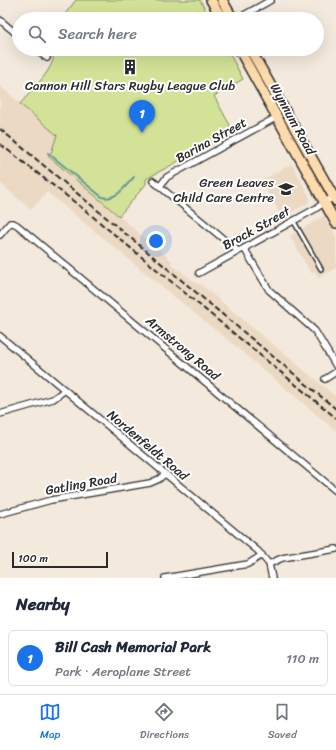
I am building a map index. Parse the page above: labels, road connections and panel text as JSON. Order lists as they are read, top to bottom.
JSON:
{
  "streets": {
    "main road": ["Wynnum Road"],
    "street": [
      "Barina Street",
      "Brock Street",
      "Armstrong Road",
      "Nordenfeldt Road",
      "Gatling Road"
    ]
  },
  "crossings": [
    ["Wynnum Road", "Barina Street"],
    ["Wynnum Road", "Brock Street"],
    ["Nordenfeldt Road", "Gatling Road"]
  ],
  "places": {
    "building": ["Cannon Hill Stars Rugby League Club"],
    "school or university": ["Green Leaves Child Care Centre"]
  },
  "scale_bar": "100 m",
  "page": {
    "search": "Search here",
    "pins": "1",
    "scale": "100 m",
    "heading": "Nearby",
    "list": [
      {
        "mark": "1",
        "name": "Bill Cash Memorial Park",
        "note": "Park · Aeroplane Street",
        "value": "110 m"
      }
    ],
    "nav": ["Map", "Directions", "Saved"]
  }
}
